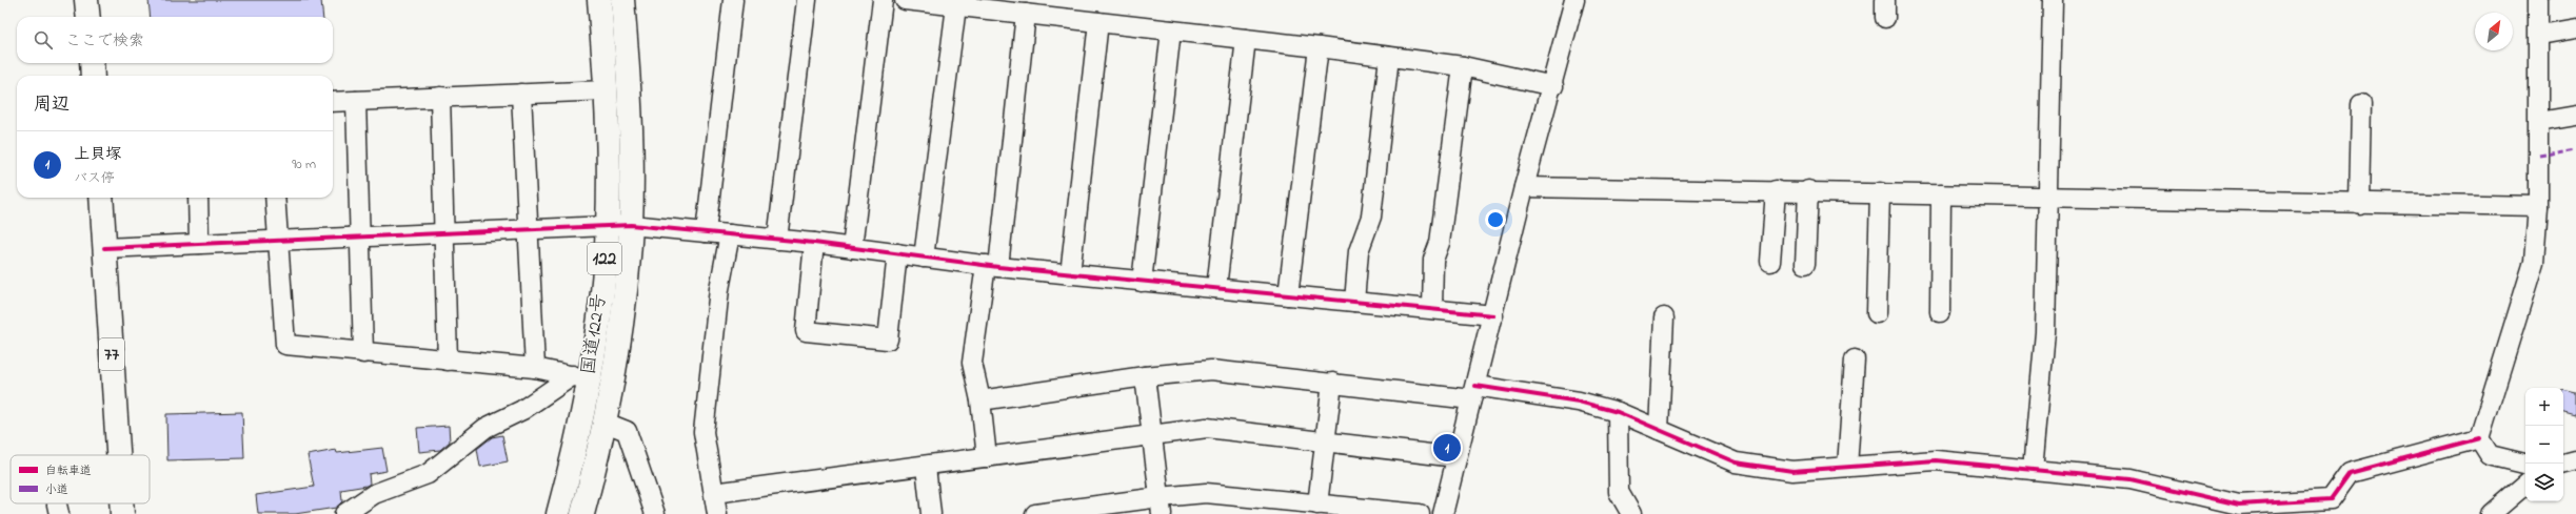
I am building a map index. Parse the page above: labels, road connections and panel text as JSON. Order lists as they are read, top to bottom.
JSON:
{
  "streets": {
    "main road": ["122", "国道122号", "77"]
  },
  "legend": ["自転車道", "小道"],
  "north": "top right",
  "page": {
    "search": "ここで検索",
    "heading": "周辺",
    "list": [
      {
        "mark": "1",
        "name": "上貝塚",
        "note": "バス停",
        "value": "90 m"
      }
    ],
    "map_buttons": ["+", "−"],
    "pins": "1"
  }
}
